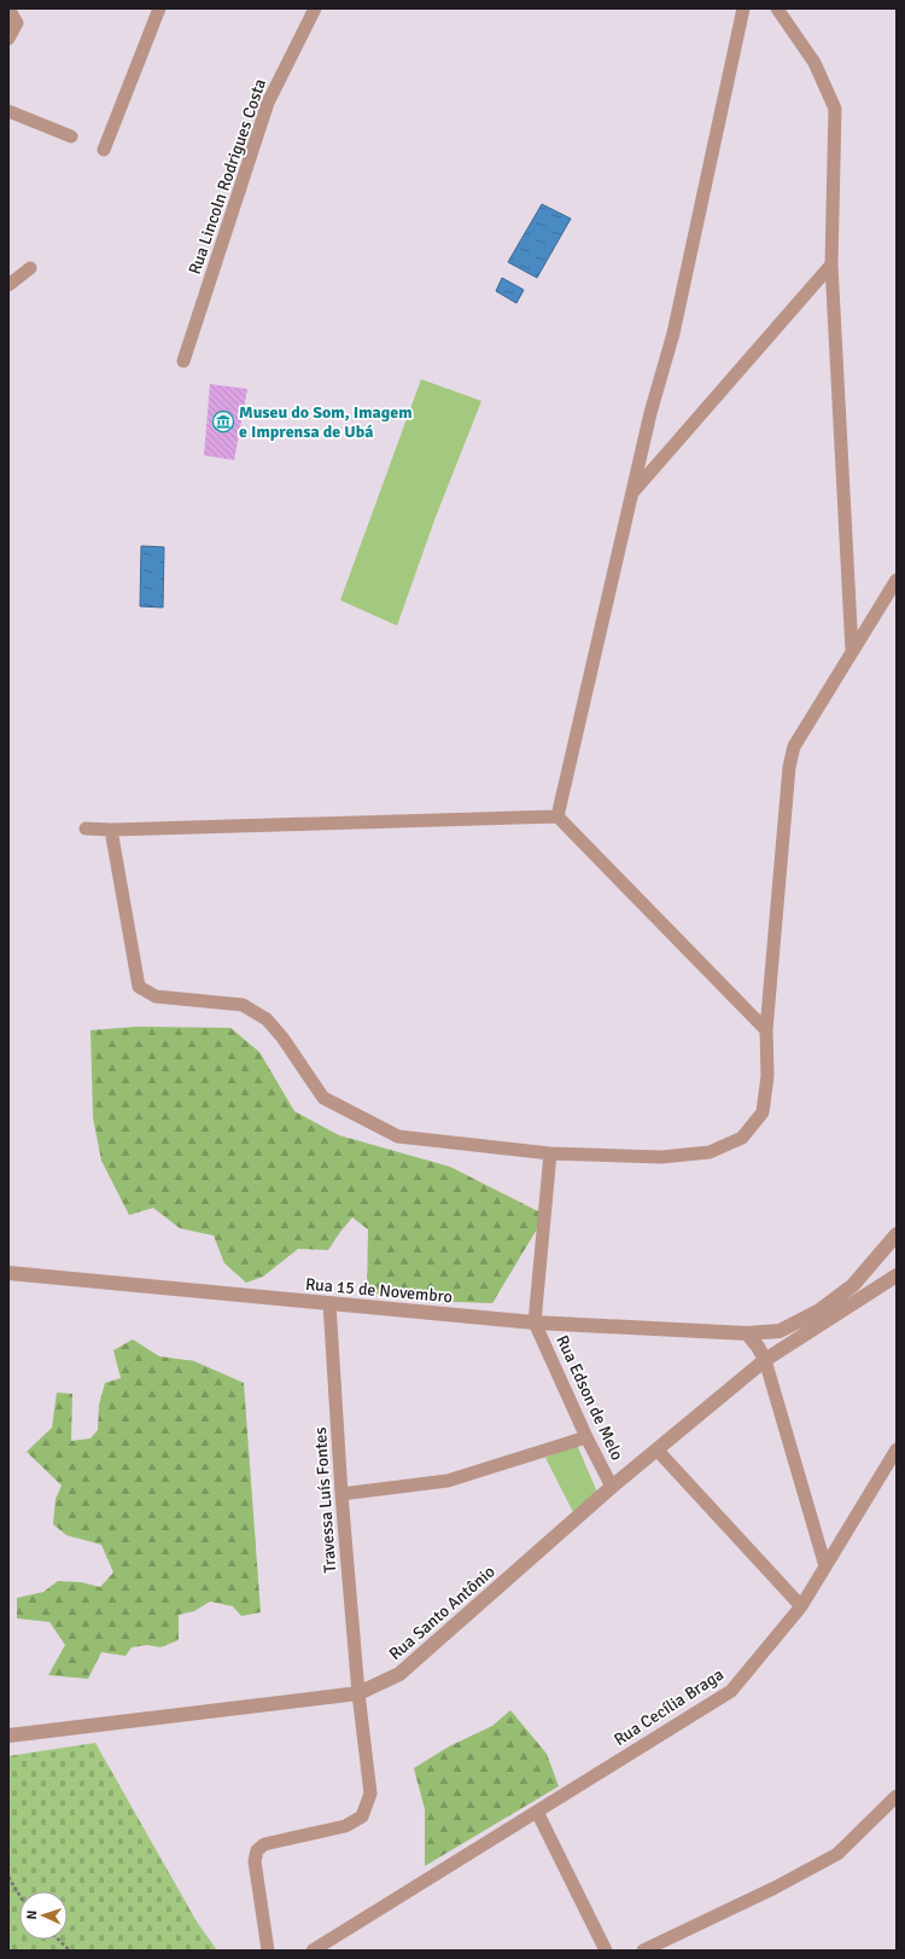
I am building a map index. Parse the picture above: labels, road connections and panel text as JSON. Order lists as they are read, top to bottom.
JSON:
{
  "streets": {
    "street": [
      "Rua Lincoln Rodrigues Costa",
      "Rua 15 de Novembro",
      "Rua Edson de Melo",
      "Travessa Luís Fontes",
      "Rua Santo Antônio",
      "Rua Cecília Braga"
    ]
  },
  "crossings": [
    ["Rua 15 de Novembro", "Rua Edson de Melo"],
    ["Rua 15 de Novembro", "Travessa Luís Fontes"],
    ["Rua Edson de Melo", "Rua Santo Antônio"],
    ["Travessa Luís Fontes", "Rua Santo Antônio"]
  ],
  "places": {
    "museum": ["Museu do Som, Imagem e Imprensa de Ubá"]
  },
  "north": "left"
}
